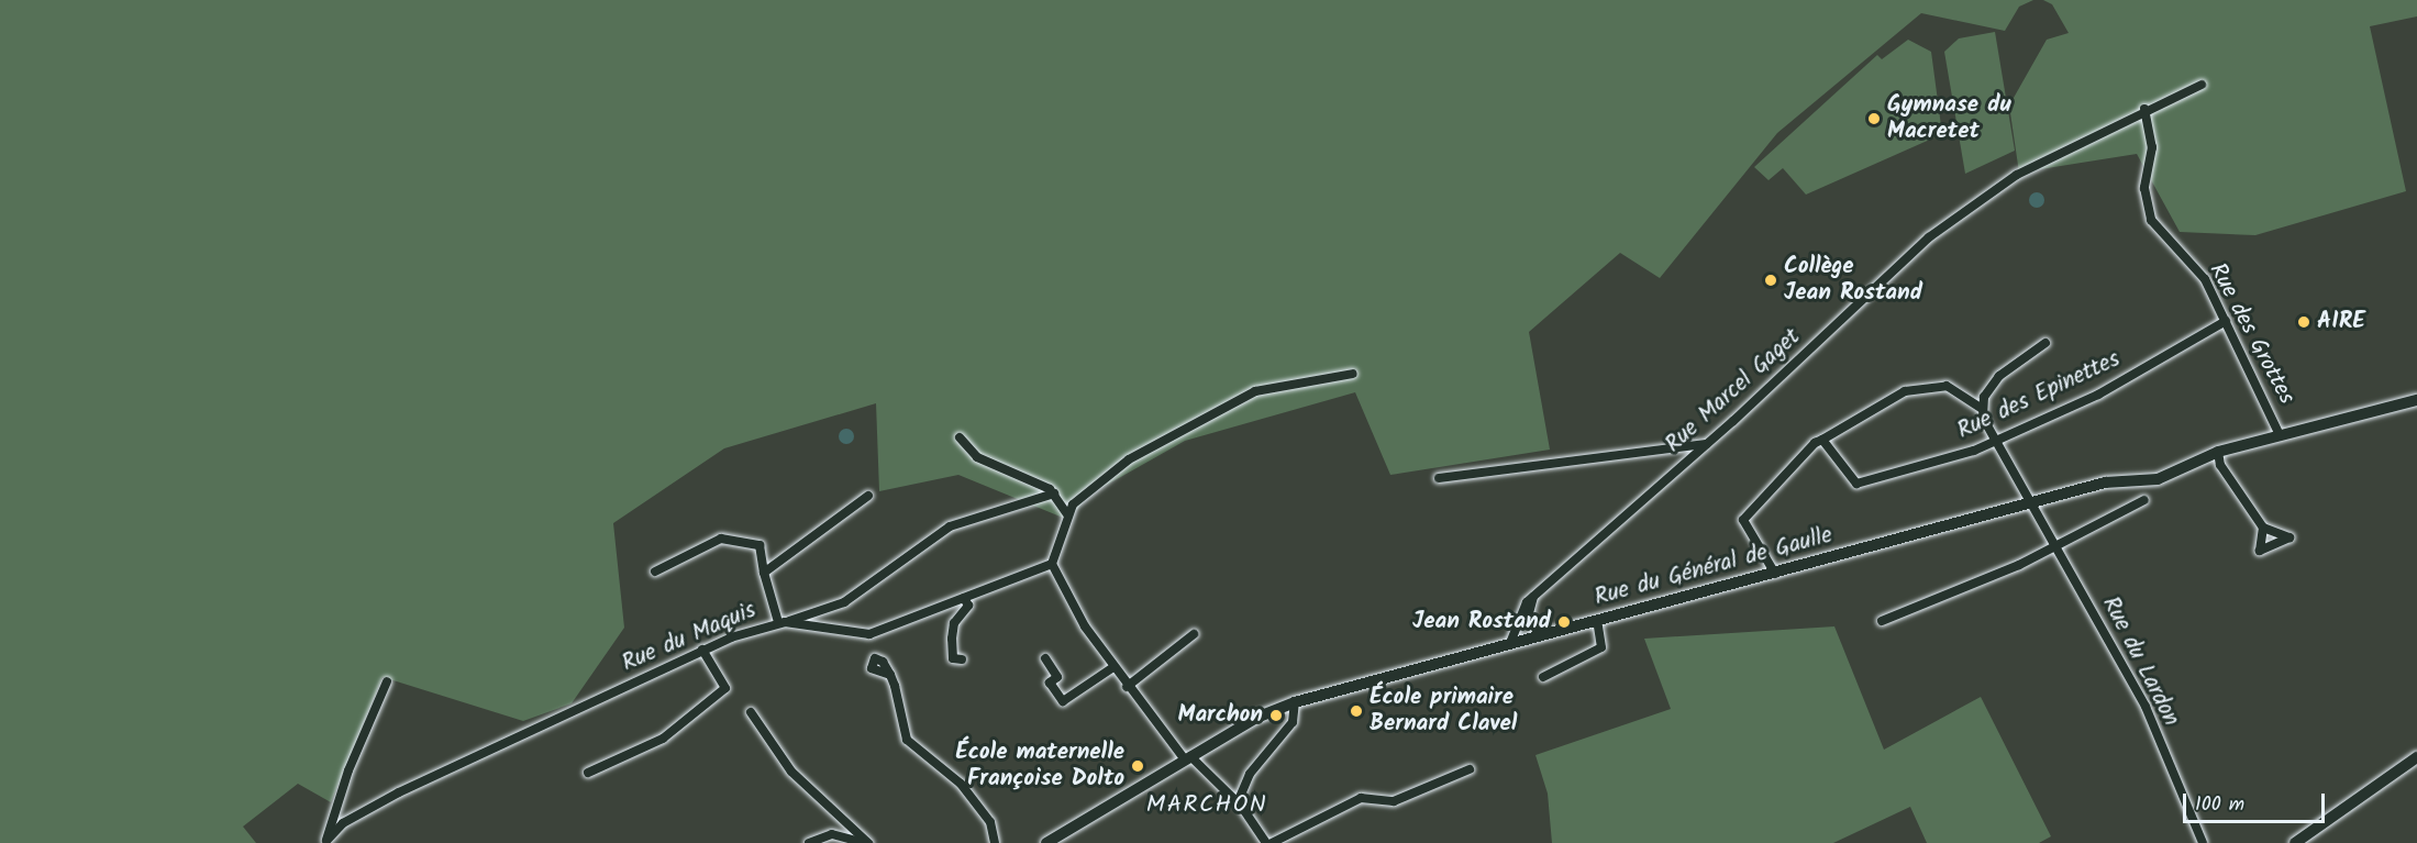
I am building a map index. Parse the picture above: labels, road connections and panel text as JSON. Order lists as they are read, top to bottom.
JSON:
{
  "streets": {
    "main road": ["Rue du Général de Gaulle"],
    "street": [
      "Rue des Grottes",
      "Rue Marcel Gaget",
      "Rue des Epinettes",
      "Rue du Maquis",
      "Rue du Lardon"
    ]
  },
  "crossings": [
    ["Rue des Grottes", "Rue Marcel Gaget"],
    ["Rue des Grottes", "Rue des Epinettes"],
    ["Rue des Grottes", "Rue du Général de Gaulle"],
    ["Rue Marcel Gaget", "Rue du Général de Gaulle"],
    ["Rue des Epinettes", "Rue du Lardon"],
    ["Rue du Général de Gaulle", "Rue du Lardon"]
  ],
  "districts": ["MARCHON"],
  "places": [
    "Gymnase du Macretet",
    "Collège Jean Rostand",
    "AIRE",
    "Jean Rostand",
    "École primaire Bernard Clavel",
    "Marchon",
    "École maternelle Françoise Dolto"
  ],
  "scale_bar": "100 m"
}
